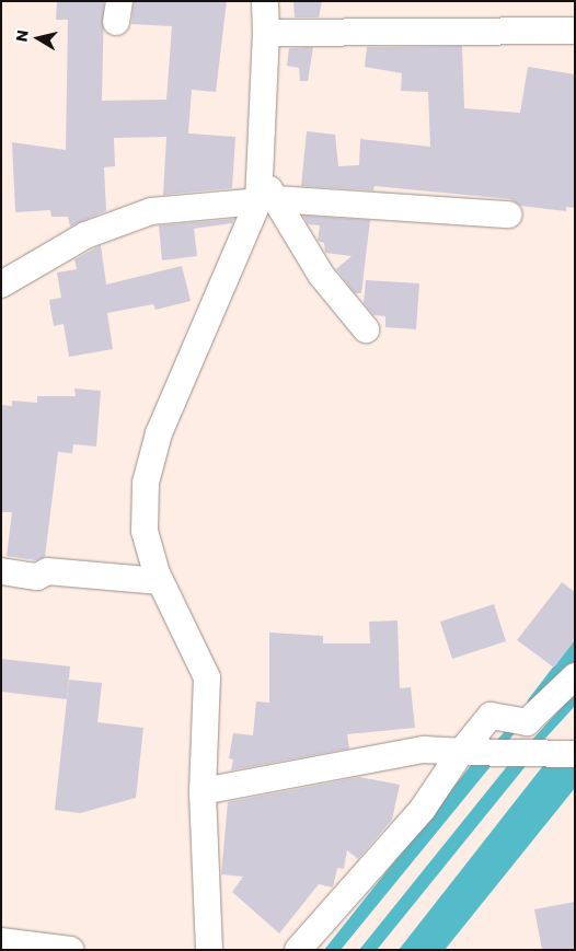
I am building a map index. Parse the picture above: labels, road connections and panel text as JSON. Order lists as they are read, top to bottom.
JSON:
{
  "north": "left"
}
